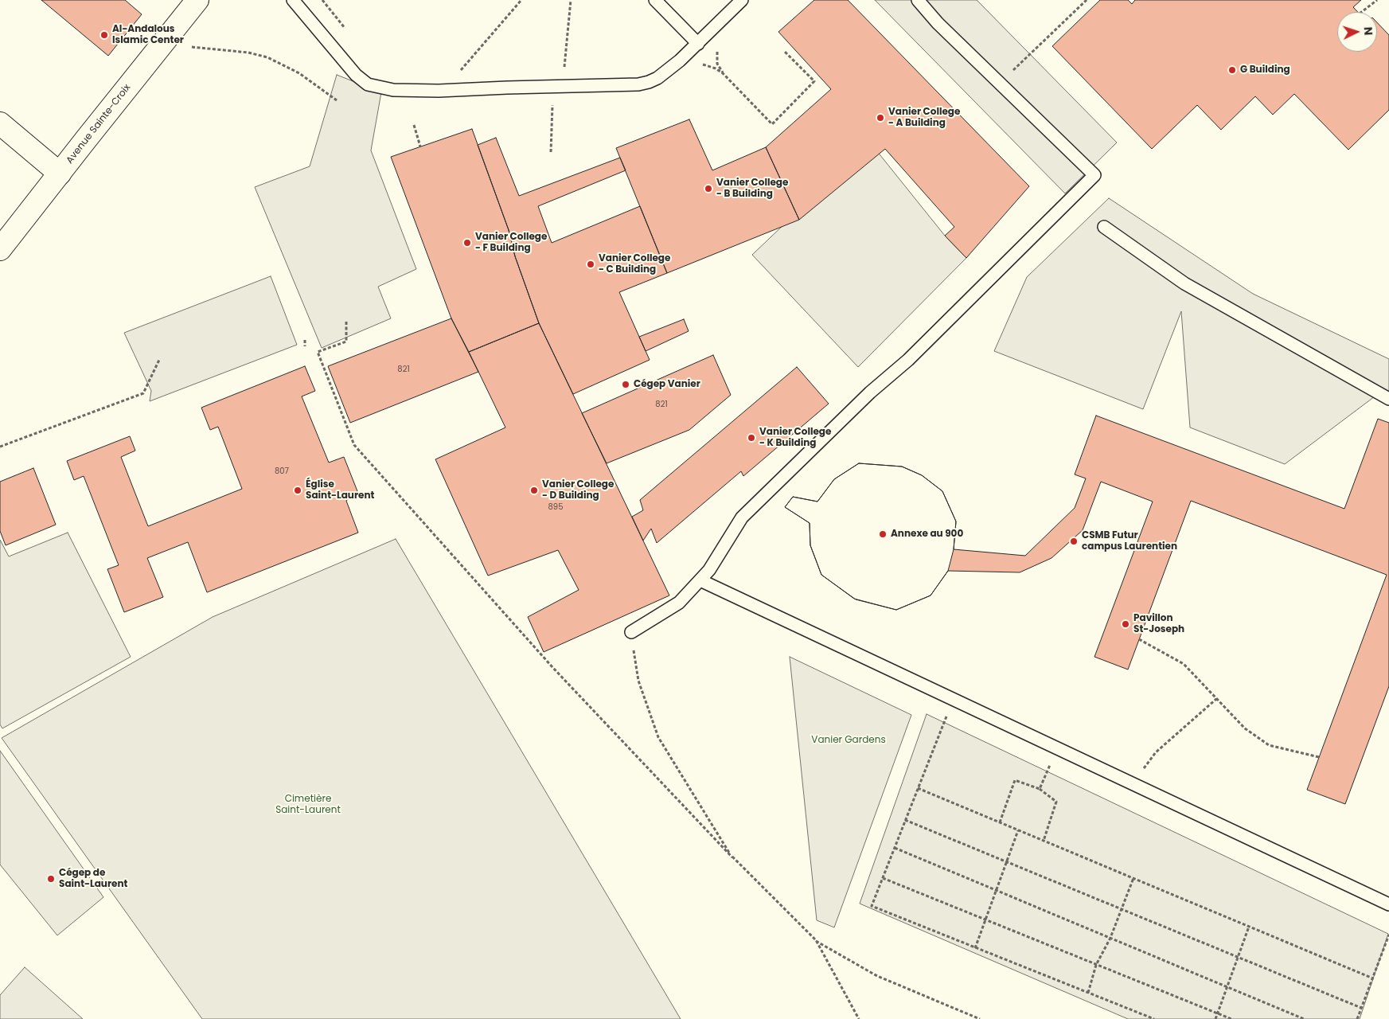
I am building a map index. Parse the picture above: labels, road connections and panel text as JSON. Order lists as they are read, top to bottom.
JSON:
{
  "streets": {
    "main road": ["Avenue Sainte-Croix"]
  },
  "parks": ["Vanier Gardens", "Cimetière Saint-Laurent"],
  "places": [
    "Al-Andalous Islamic Center",
    "G Building",
    "Vanier College - A Building",
    "Vanier College - B Building",
    "Vanier College - F Building",
    "Vanier College - C Building",
    "Cégep Vanier",
    "Vanier College - K Building",
    "Église Saint-Laurent",
    "Vanier College - D Building",
    "Annexe au 900",
    "CSMB Futur campus Laurentien",
    "Pavillon St-Joseph",
    "Cégep de Saint-Laurent"
  ],
  "house_numbers": [
    "821",
    "821",
    "807",
    "895"
  ],
  "north": "right"
}
